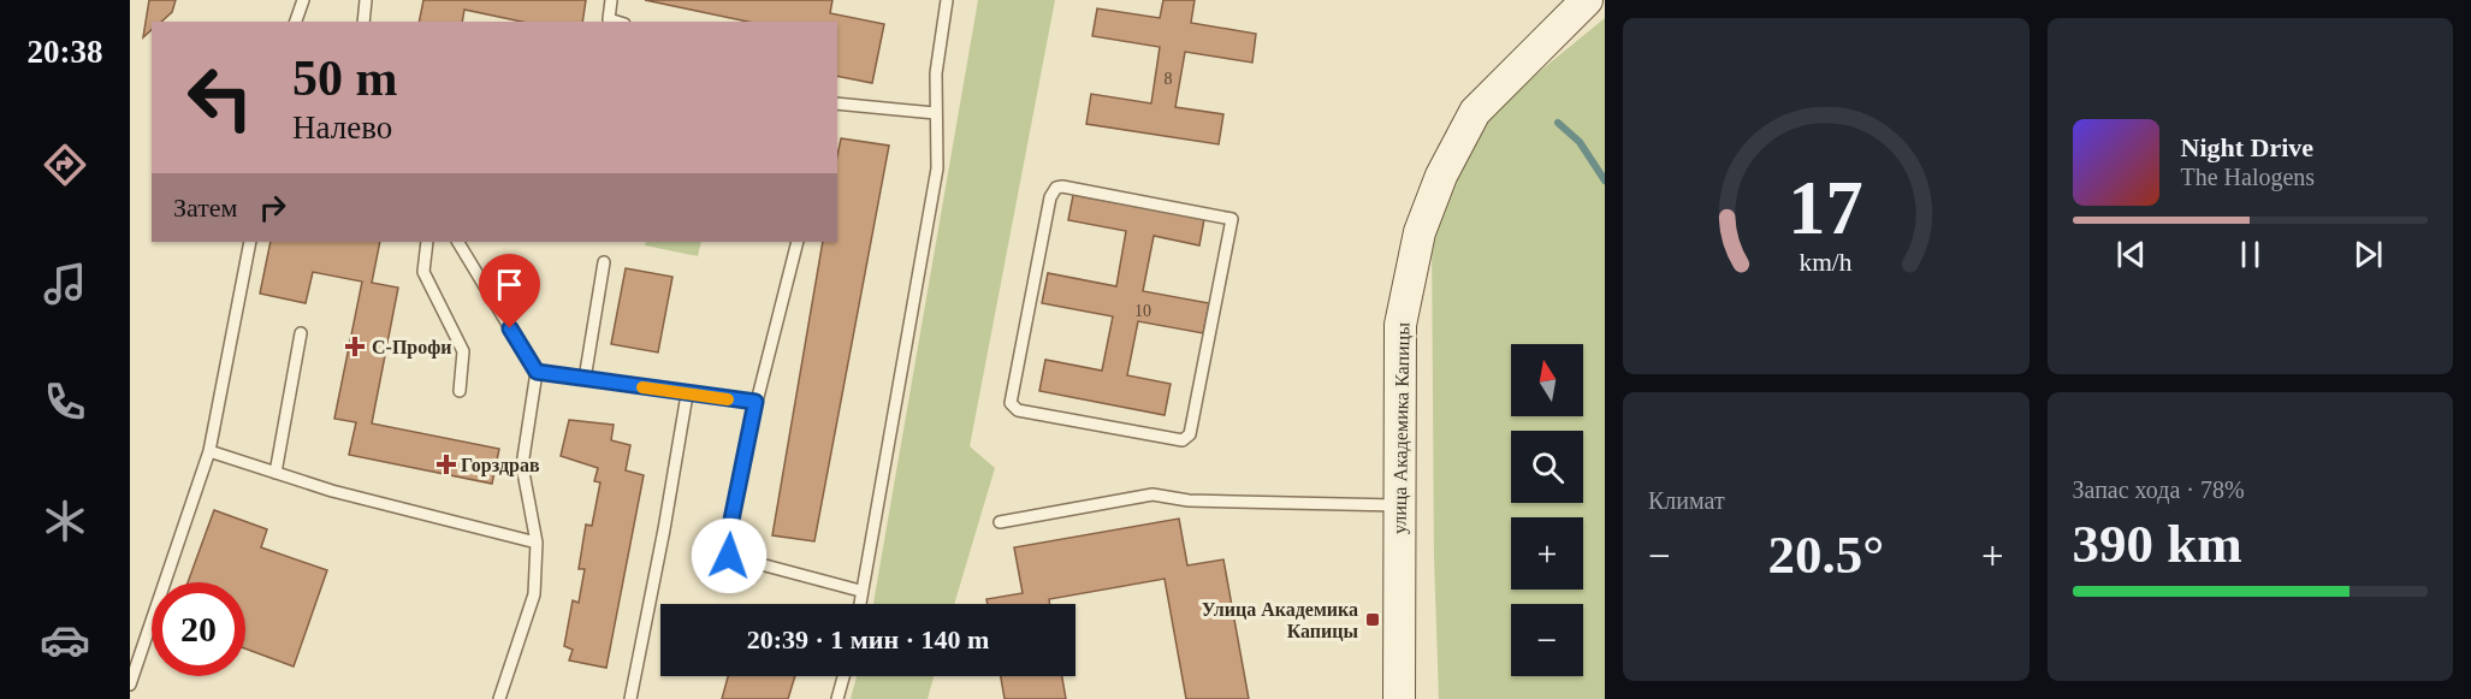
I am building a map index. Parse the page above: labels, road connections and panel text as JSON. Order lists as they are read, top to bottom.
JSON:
{
  "streets": {
    "street": ["улица Академика Капицы"]
  },
  "places": {
    "health": ["С-Профи", "Горздрав"],
    "transit": ["Улица Академика Капицы"]
  },
  "house_numbers": ["8", "10"],
  "north": "top",
  "page": {
    "tabs": "20:38",
    "turn": ["50 m", "Налево"],
    "song": ["Night Drive", "The Halogens"],
    "then": "Затем",
    "map_buttons": ["+", "−"],
    "tile": [
      "Климат",
      ["Запас хода · 78%", "390 km"]
    ],
    "heat": ["−", "20.5°", "+"],
    "limit": "20",
    "trip": "20:39 · 1 мин · 140 m",
    "gauge": ["17", "km/h"]
  }
}
